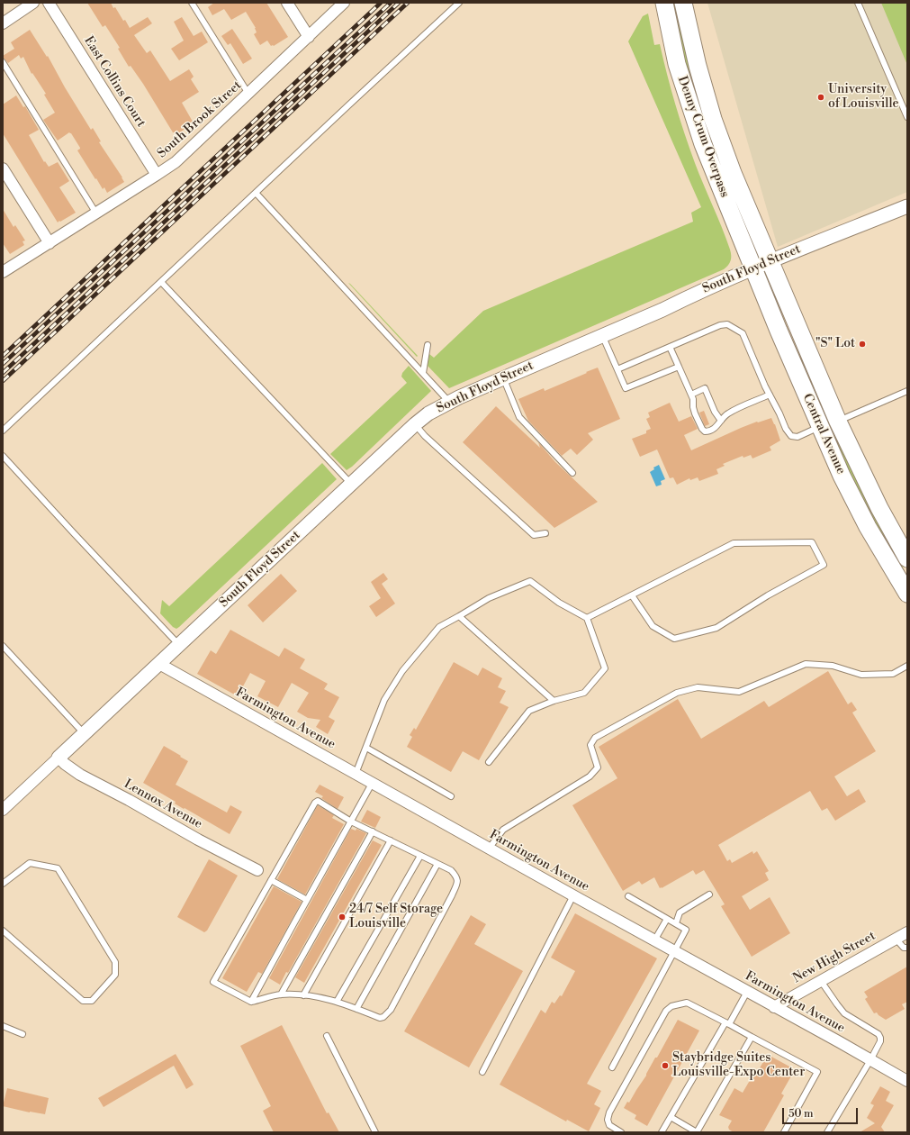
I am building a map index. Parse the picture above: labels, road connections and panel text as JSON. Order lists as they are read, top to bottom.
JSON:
{
  "streets": {
    "main road": ["Denny Crum Overpass", "Central Avenue"],
    "street": [
      "East Collins Court",
      "South Brook Street",
      "South Floyd Street",
      "Farmington Avenue",
      "Lennox Avenue",
      "New High Street"
    ]
  },
  "crossings": [
    ["East Collins Court", "South Brook Street"],
    ["Denny Crum Overpass", "South Floyd Street"],
    ["Denny Crum Overpass", "Central Avenue"],
    ["South Floyd Street", "Central Avenue"],
    ["South Floyd Street", "Farmington Avenue"],
    ["South Floyd Street", "Lennox Avenue"],
    ["Farmington Avenue", "New High Street"]
  ],
  "places": [
    "University of Louisville",
    "\"S\" Lot",
    "24/7 Self Storage Louisville",
    "Staybridge Suites Louisville-Expo Center"
  ],
  "scale_bar": "50 m"
}
